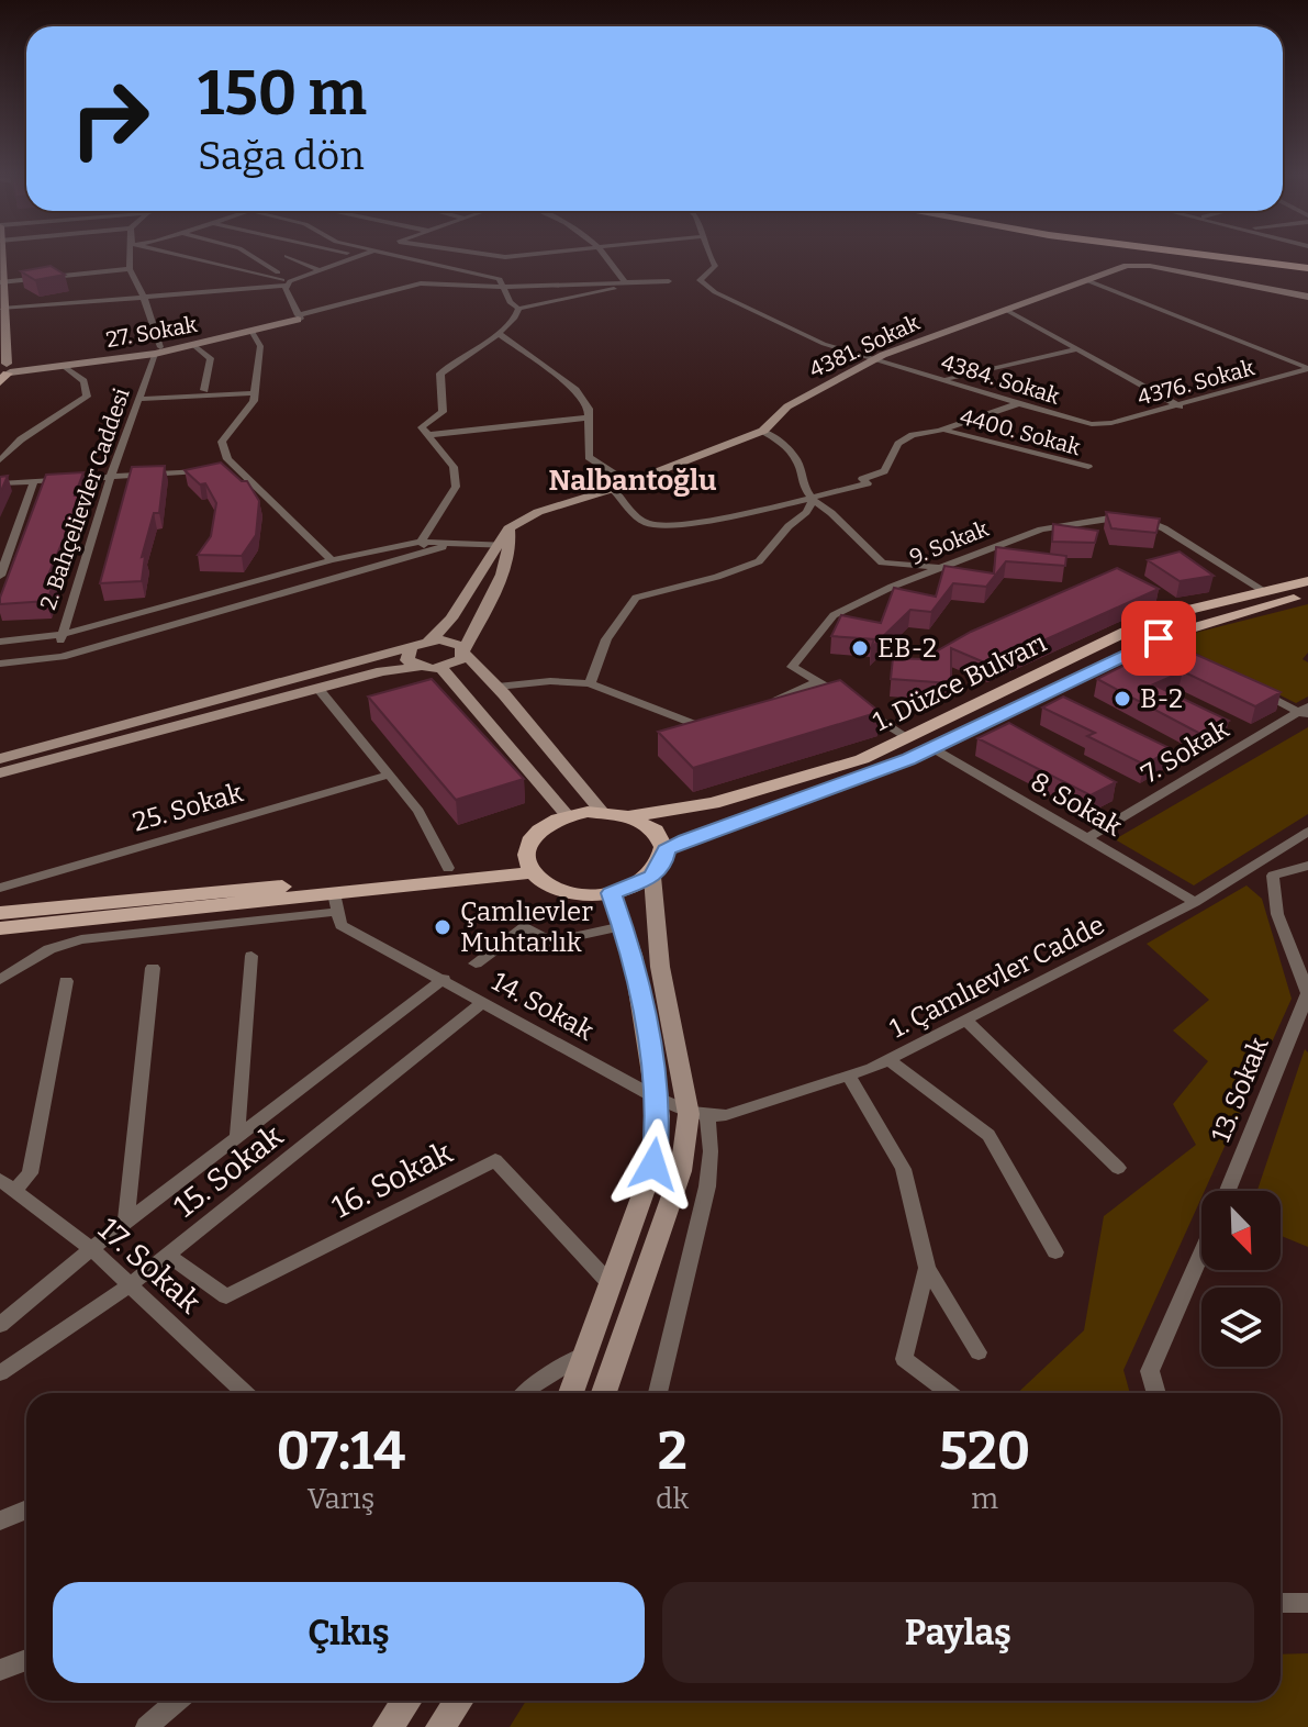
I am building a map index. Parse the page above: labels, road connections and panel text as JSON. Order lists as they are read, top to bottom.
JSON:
{
  "streets": {
    "main road": ["27. Sokak", "4381. Sokak", "1. Düzce Bulvarı"],
    "street": [
      "4384. Sokak",
      "4376. Sokak",
      "4400. Sokak",
      "2. Bahçelievler Caddesi",
      "9. Sokak",
      "7. Sokak",
      "8. Sokak",
      "25. Sokak",
      "1. Çamlıevler Cadde",
      "14. Sokak",
      "13. Sokak",
      "15. Sokak",
      "16. Sokak",
      "17. Sokak"
    ]
  },
  "crossings": [
    ["27. Sokak", "2. Bahçelievler Caddesi"],
    ["4381. Sokak", "4384. Sokak"],
    ["4384. Sokak", "4376. Sokak"],
    ["9. Sokak", "1. Düzce Bulvarı"],
    ["1. Düzce Bulvarı", "8. Sokak"],
    ["7. Sokak", "8. Sokak"],
    ["8. Sokak", "1. Çamlıevler Cadde"],
    ["1. Çamlıevler Cadde", "14. Sokak"],
    ["14. Sokak", "15. Sokak"],
    ["15. Sokak", "16. Sokak"],
    ["15. Sokak", "17. Sokak"]
  ],
  "districts": ["Nalbantoğlu"],
  "places": ["EB-2", "B-2", "Çamlıevler Muhtarlık"],
  "north": "bottom right",
  "page": {
    "turn": ["150 m", "Sağa dön"],
    "eta": [
      "07:14",
      "Varış",
      "2",
      "dk",
      "520",
      "m"
    ],
    "buttons": ["Çıkış", "Paylaş"]
  }
}
